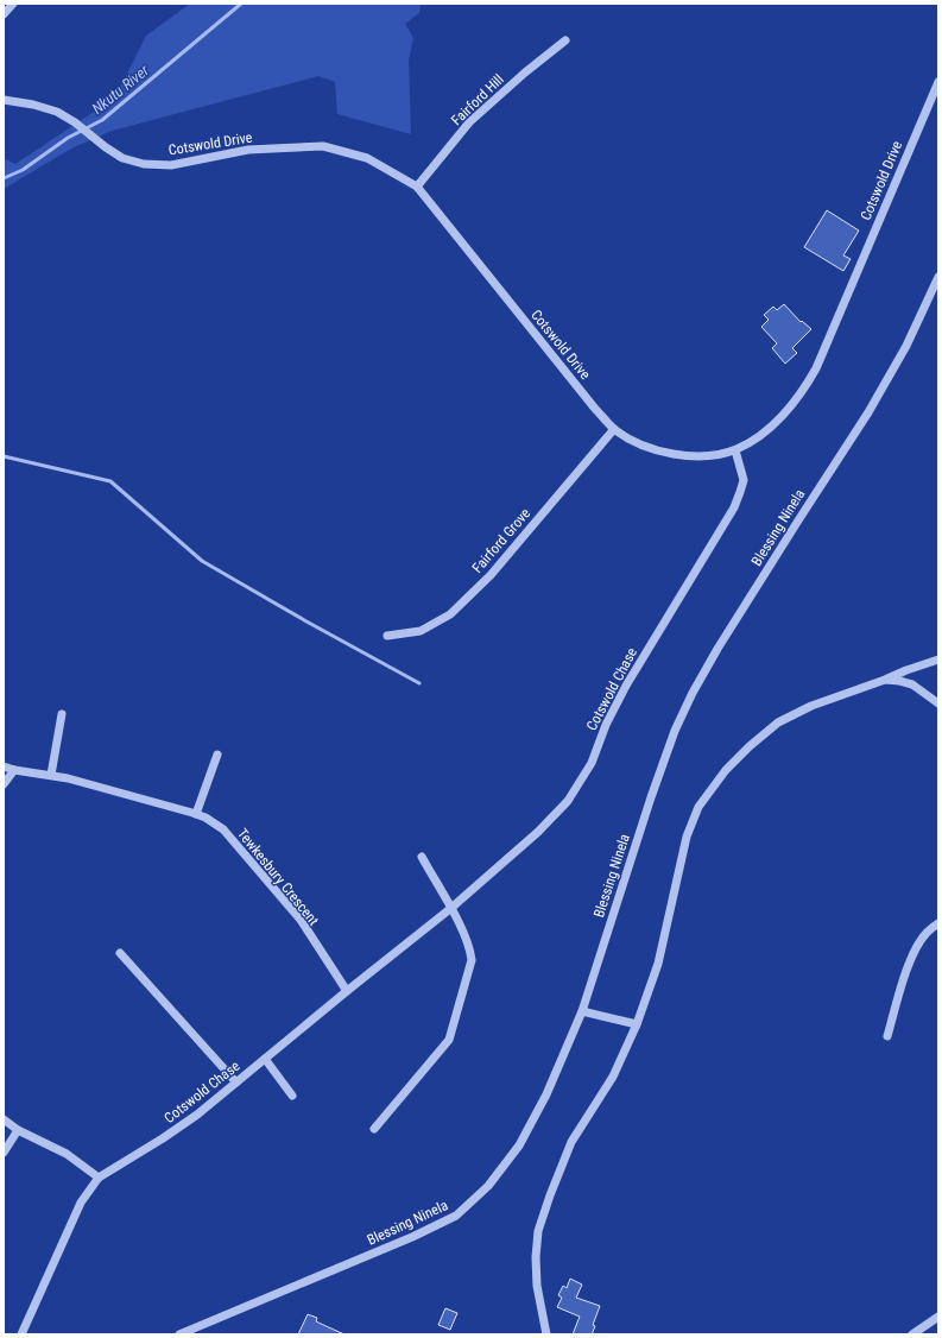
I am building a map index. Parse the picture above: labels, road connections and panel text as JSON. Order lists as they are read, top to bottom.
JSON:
{
  "streets": {
    "street": [
      "Fairford Hill",
      "Cotswold Drive",
      "Blessing Ninela",
      "Fairford Grove",
      "Cotswold Chase",
      "Tewkesbury Crescent"
    ]
  },
  "crossings": [
    ["Fairford Hill", "Cotswold Drive"],
    ["Cotswold Drive", "Fairford Grove"],
    ["Cotswold Drive", "Cotswold Chase"],
    ["Cotswold Chase", "Tewkesbury Crescent"]
  ],
  "water": ["Nkutu River"]
}
